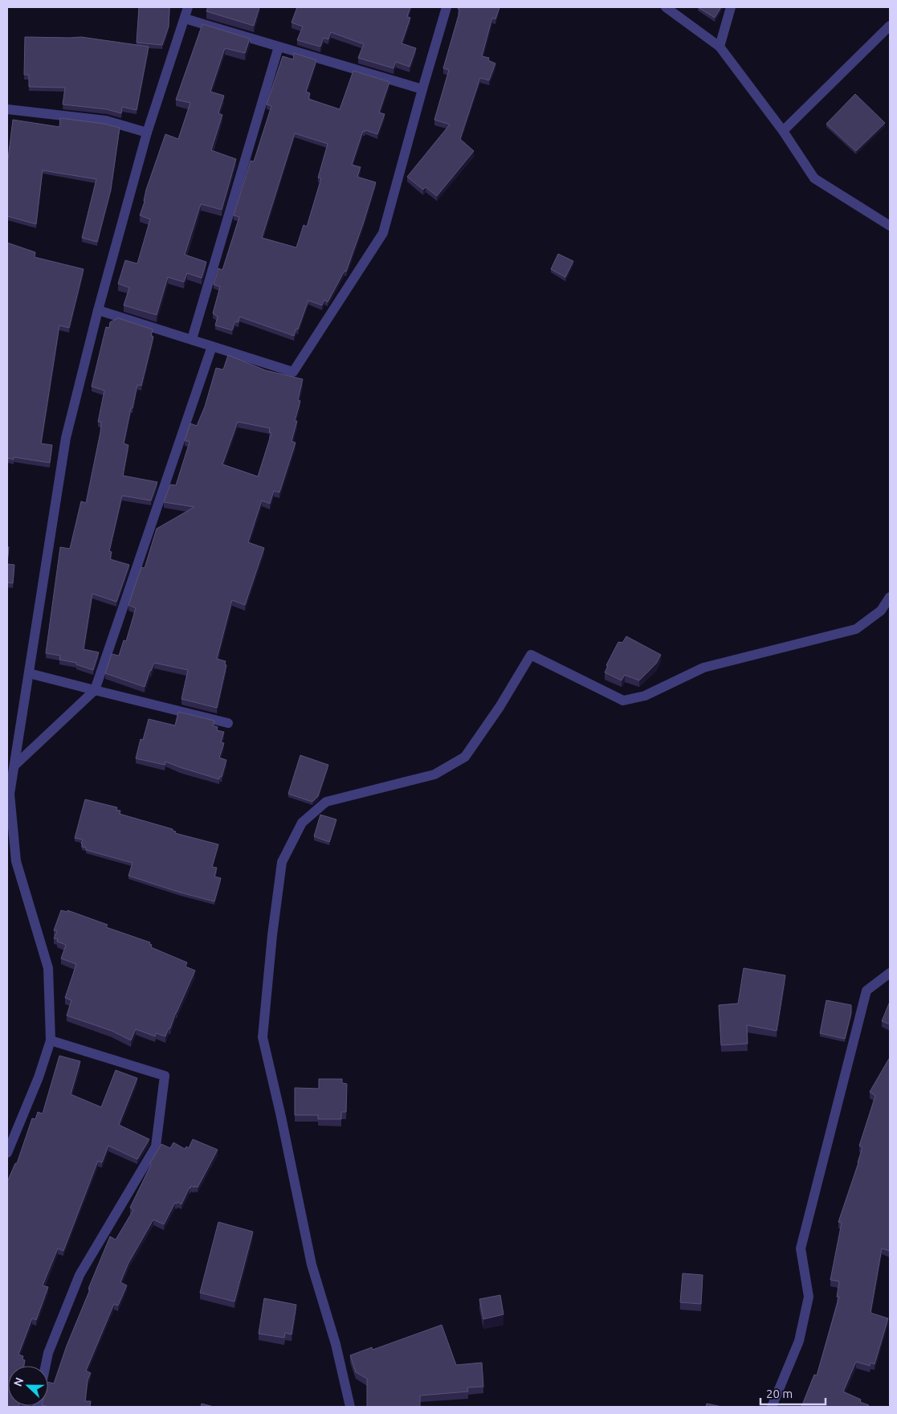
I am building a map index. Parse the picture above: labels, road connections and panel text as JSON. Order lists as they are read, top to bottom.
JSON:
{
  "scale_bar": "20 m",
  "north": "left"
}
